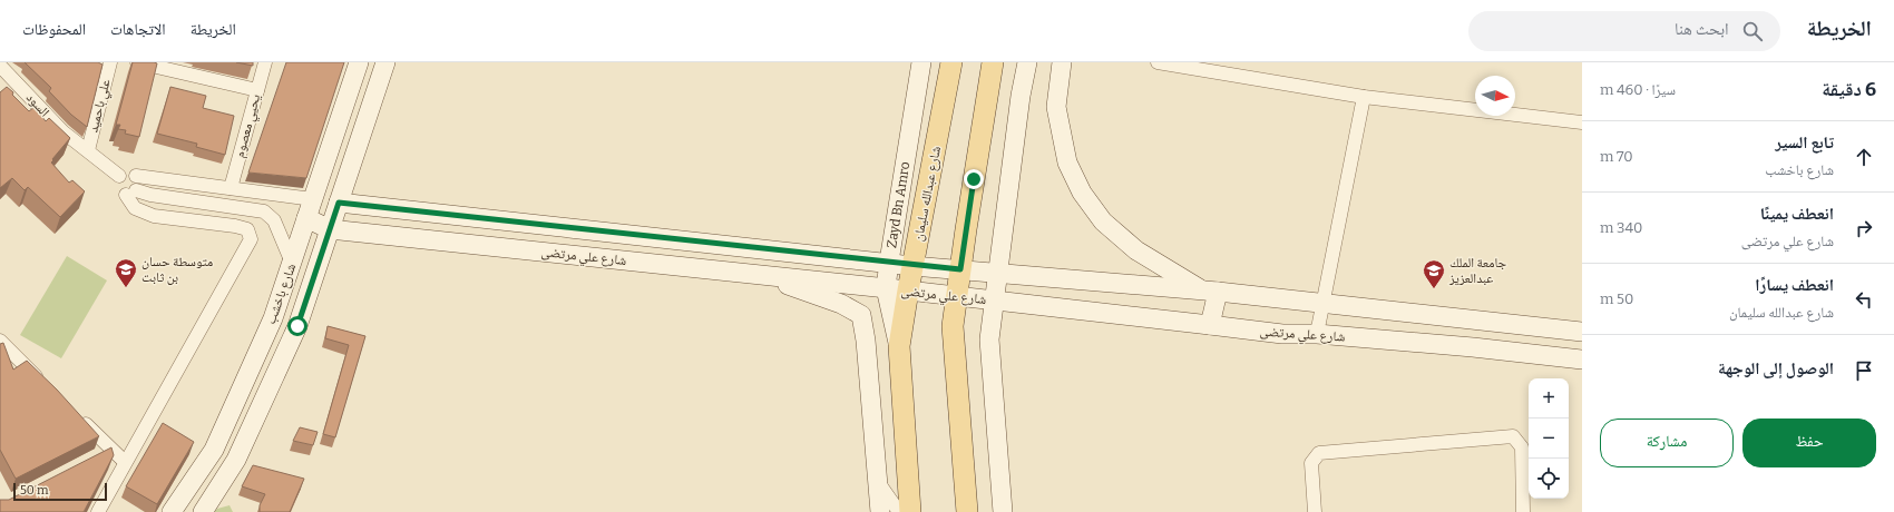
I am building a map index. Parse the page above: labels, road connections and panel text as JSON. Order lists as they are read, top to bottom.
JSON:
{
  "streets": {
    "main road": [
      "شارع عبدالله سليمان",
      "Zayd Bn Amro",
      "شارع علي مرتضى",
      "شارع باخشب"
    ],
    "street": ["السود", "علي باحميد", "يحيي معصوم"]
  },
  "crossings": [
    ["السود", "علي باحميد"],
    ["شارع عبدالله سليمان", "Zayd Bn Amro"],
    ["شارع عبدالله سليمان", "شارع علي مرتضى"],
    ["Zayd Bn Amro", "شارع علي مرتضى"],
    ["شارع علي مرتضى", "شارع باخشب"]
  ],
  "places": {
    "school or university": ["متوسطة حسان بن ثابت", "جامعة الملك عبدالعزيز"]
  },
  "scale_bar": "50 m",
  "north": "right",
  "page": {
    "header": "الخريطة",
    "search": "ابحث هنا",
    "nav": ["الخريطة", "الاتجاهات", "المحفوظات"],
    "heading": ["6 دقيقة", "سيرًا · 460 m"],
    "list": [
      ["تابع السير", "شارع باخشب", "70 m"],
      ["انعطف يمينًا", "شارع علي مرتضى", "340 m"],
      ["انعطف يسارًا", "شارع عبدالله سليمان", "50 m"],
      "الوصول إلى الوجهة"
    ],
    "map_buttons": ["+", "−"],
    "buttons": ["حفظ", "مشاركة"],
    "scale": "50 m"
  }
}
